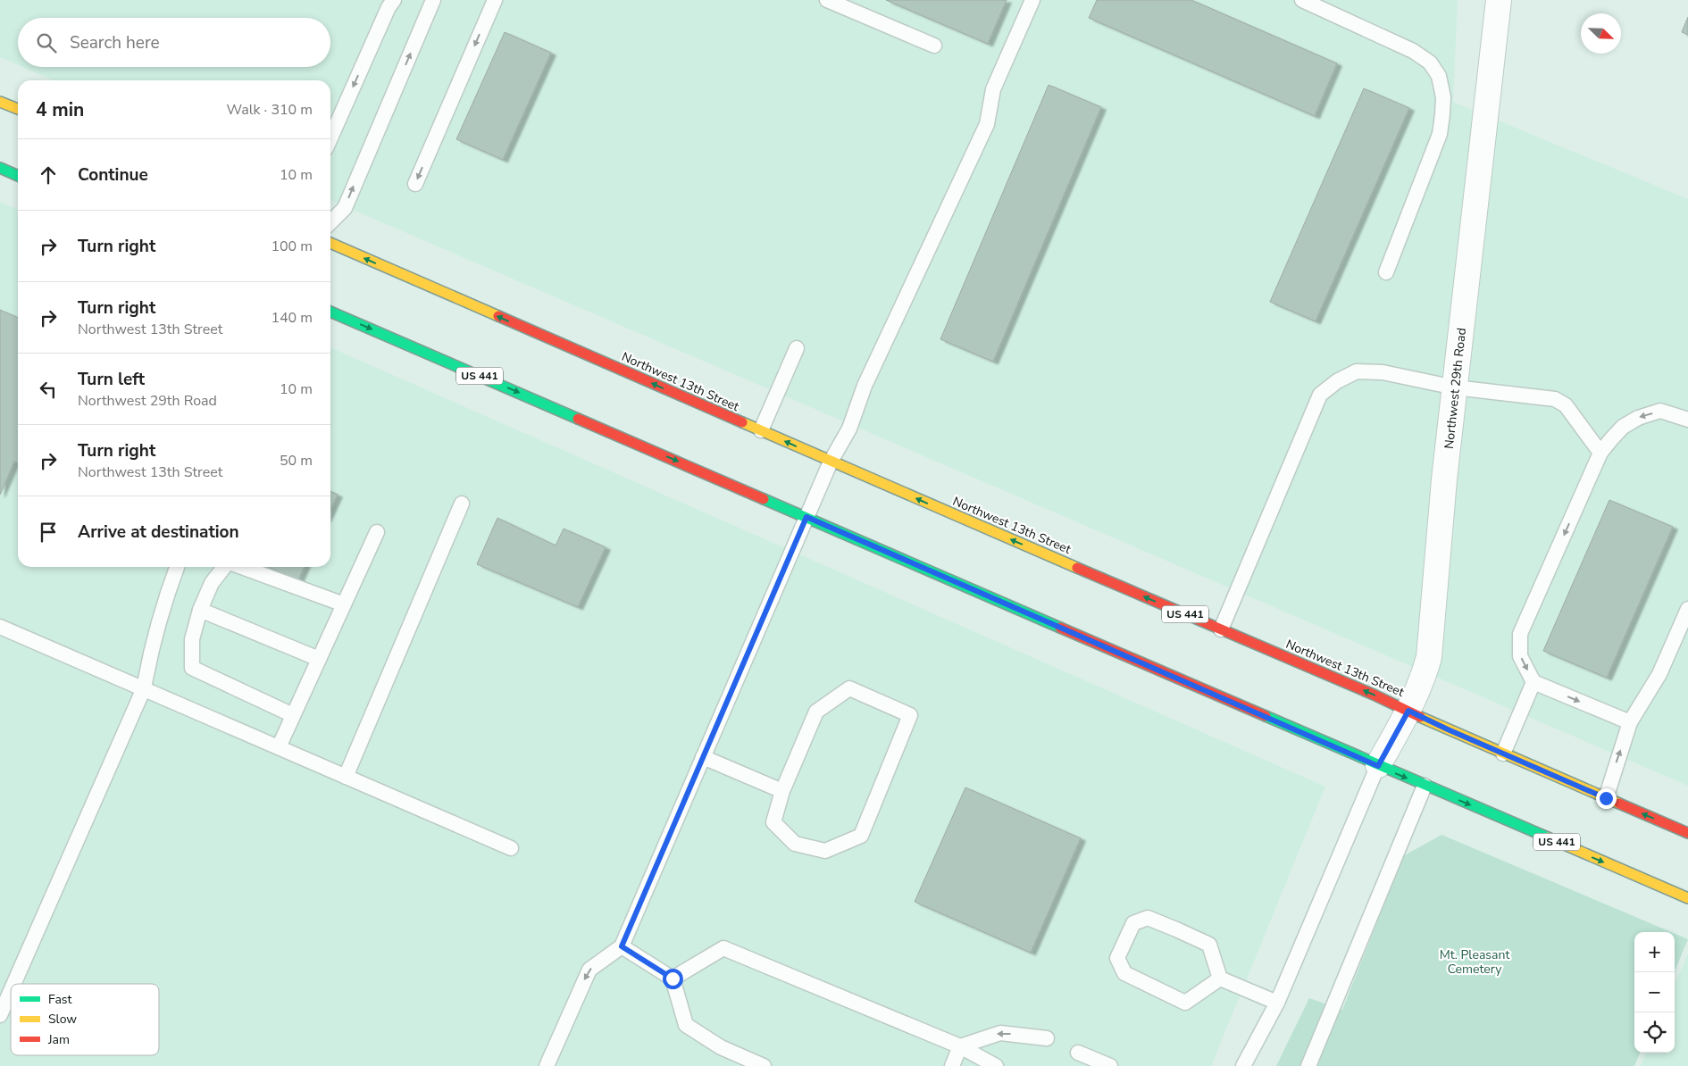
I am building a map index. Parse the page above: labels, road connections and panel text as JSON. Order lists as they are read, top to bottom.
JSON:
{
  "streets": {
    "main road": ["US 441", "Northwest 13th Street"],
    "street": ["Northwest 29th Road"]
  },
  "crossings": [
    ["US 441", "Northwest 29th Road"],
    ["Northwest 13th Street", "Northwest 29th Road"]
  ],
  "parks": ["Mt. Pleasant Cemetery"],
  "legend": ["Fast", "Slow", "Jam"],
  "north": "bottom right",
  "page": {
    "search": "Search here",
    "heading": ["4 min", "Walk · 310 m"],
    "list": [
      ["Continue", "10 m"],
      ["Turn right", "100 m"],
      ["Turn right", "Northwest 13th Street", "140 m"],
      ["Turn left", "Northwest 29th Road", "10 m"],
      ["Turn right", "Northwest 13th Street", "50 m"],
      "Arrive at destination"
    ],
    "map_buttons": ["+", "−"]
  }
}
